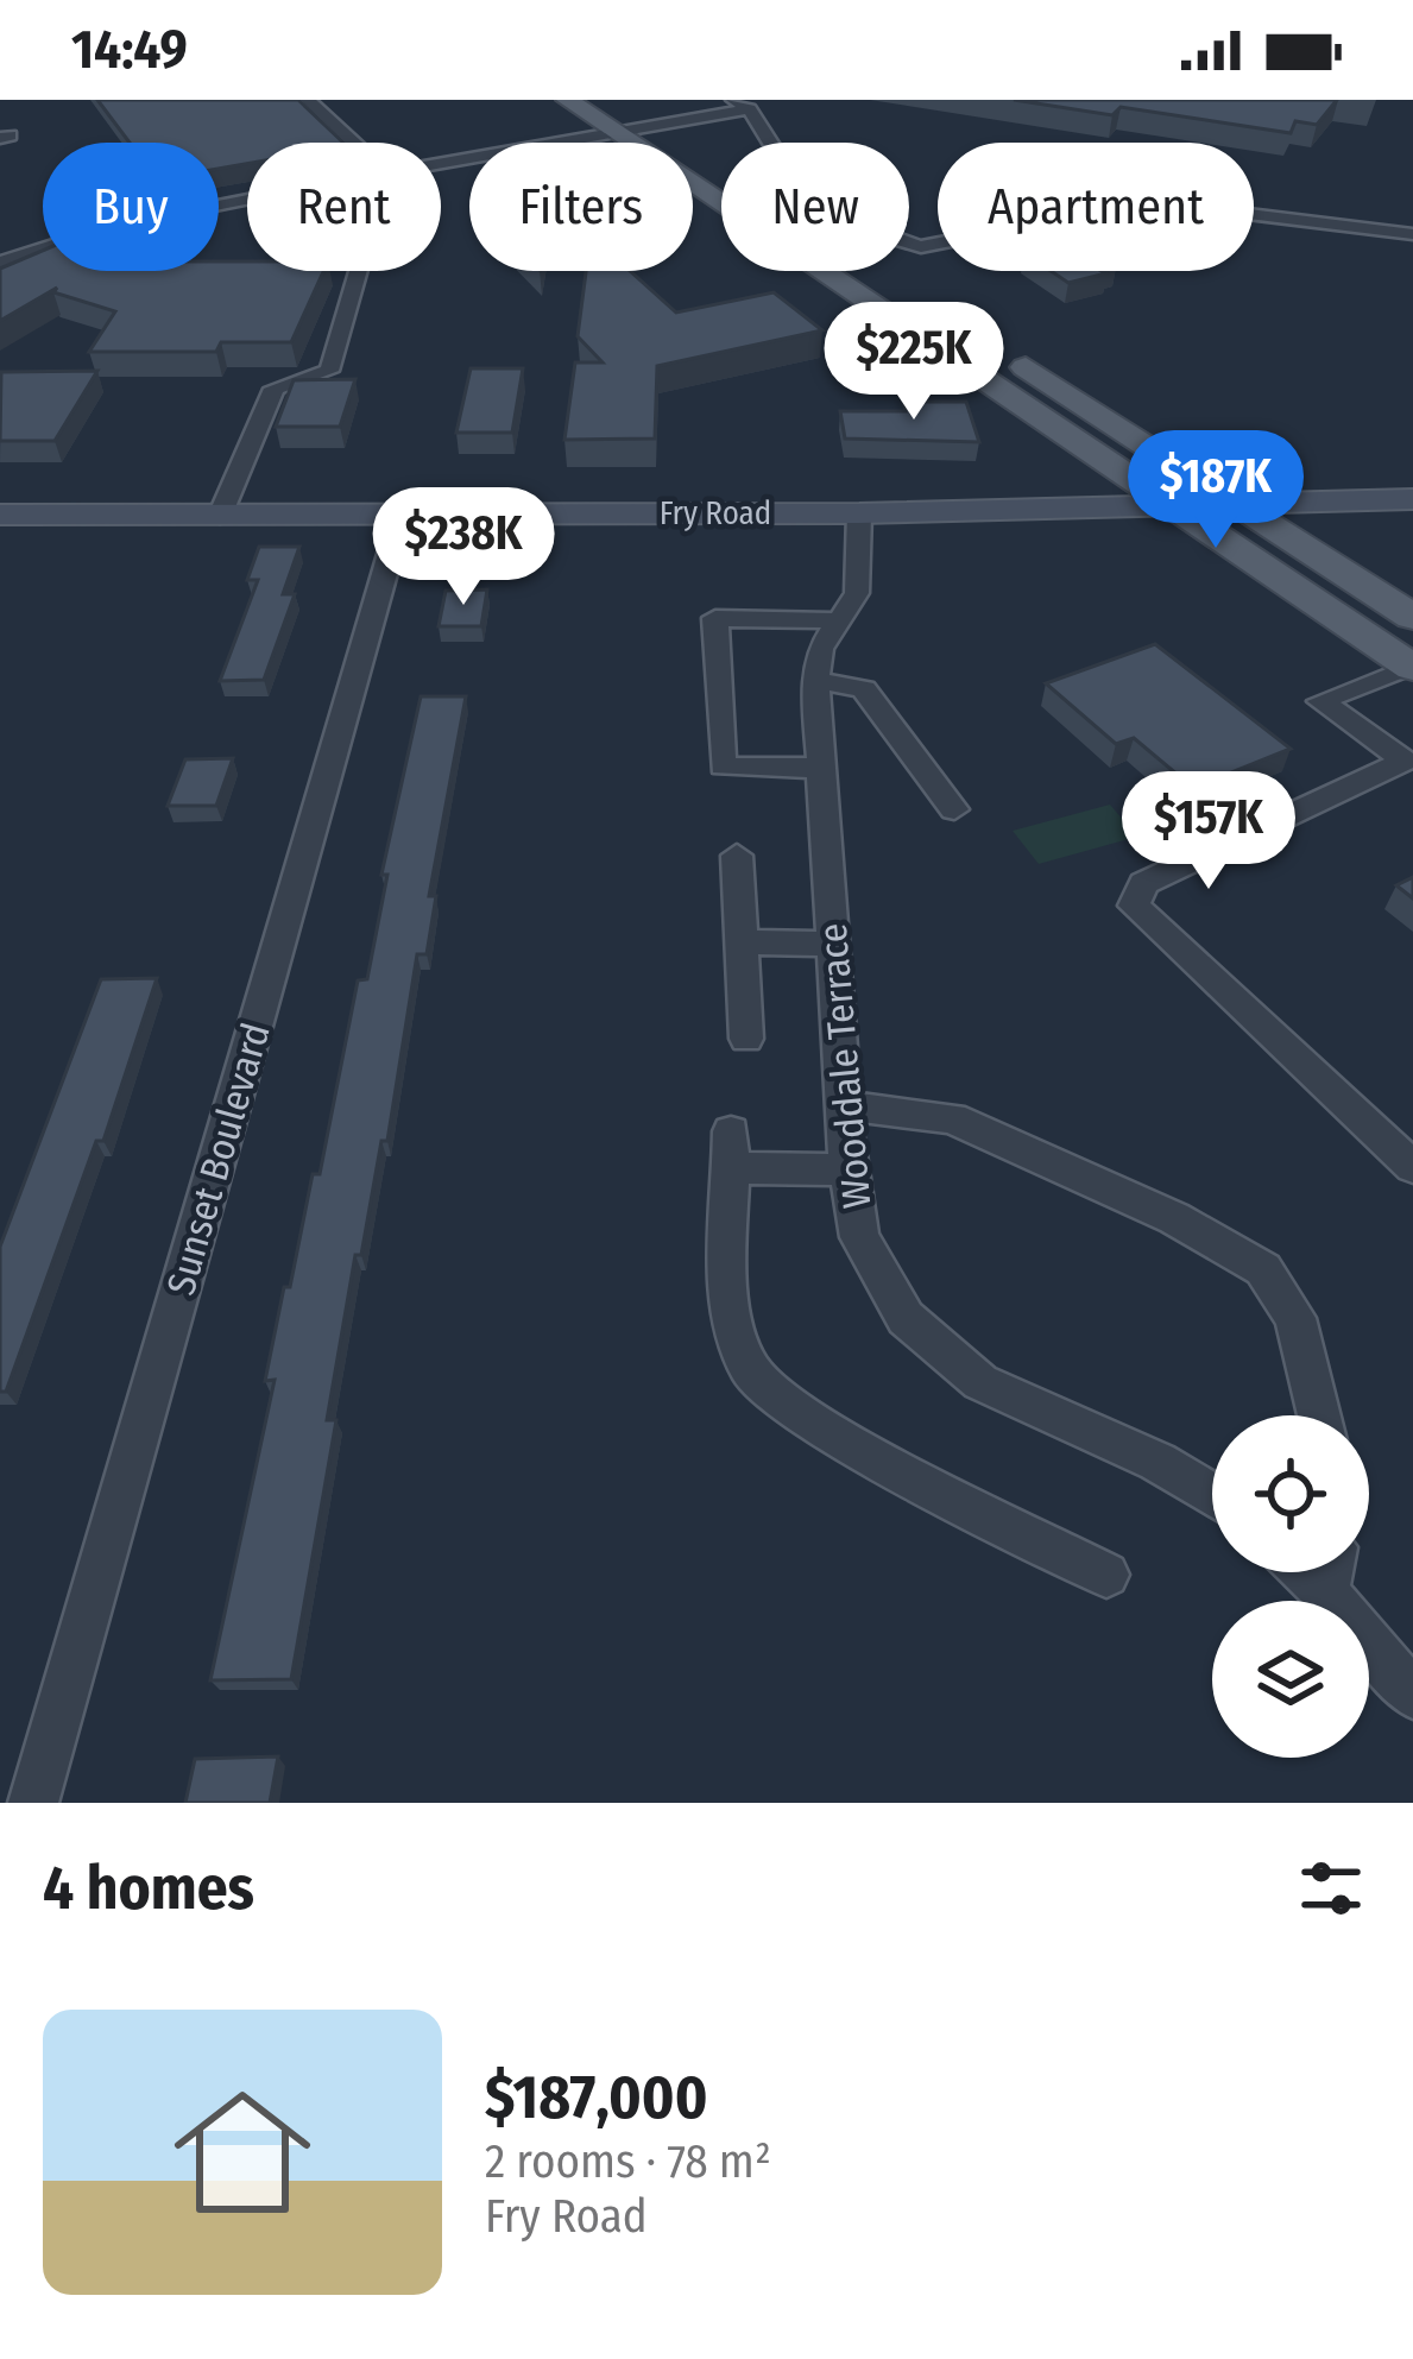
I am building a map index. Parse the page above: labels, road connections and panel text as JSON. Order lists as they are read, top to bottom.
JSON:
{
  "streets": {
    "street": ["Fry Road", "Wooddale Terrace", "Sunset Boulevard"]
  },
  "crossings": [
    ["Fry Road", "Wooddale Terrace"],
    ["Fry Road", "Sunset Boulevard"]
  ],
  "page": {
    "status": "14:49",
    "chip": [
      "Buy",
      "Rent",
      "Filters",
      "New",
      "Apartment"
    ],
    "price": [
      "$225K",
      "$187K",
      "$238K",
      "$157K"
    ],
    "heading": "4 homes",
    "list": [
      {
        "name": "$187,000",
        "note": "2 rooms · 78 m² · Fry Road"
      }
    ]
  }
}
